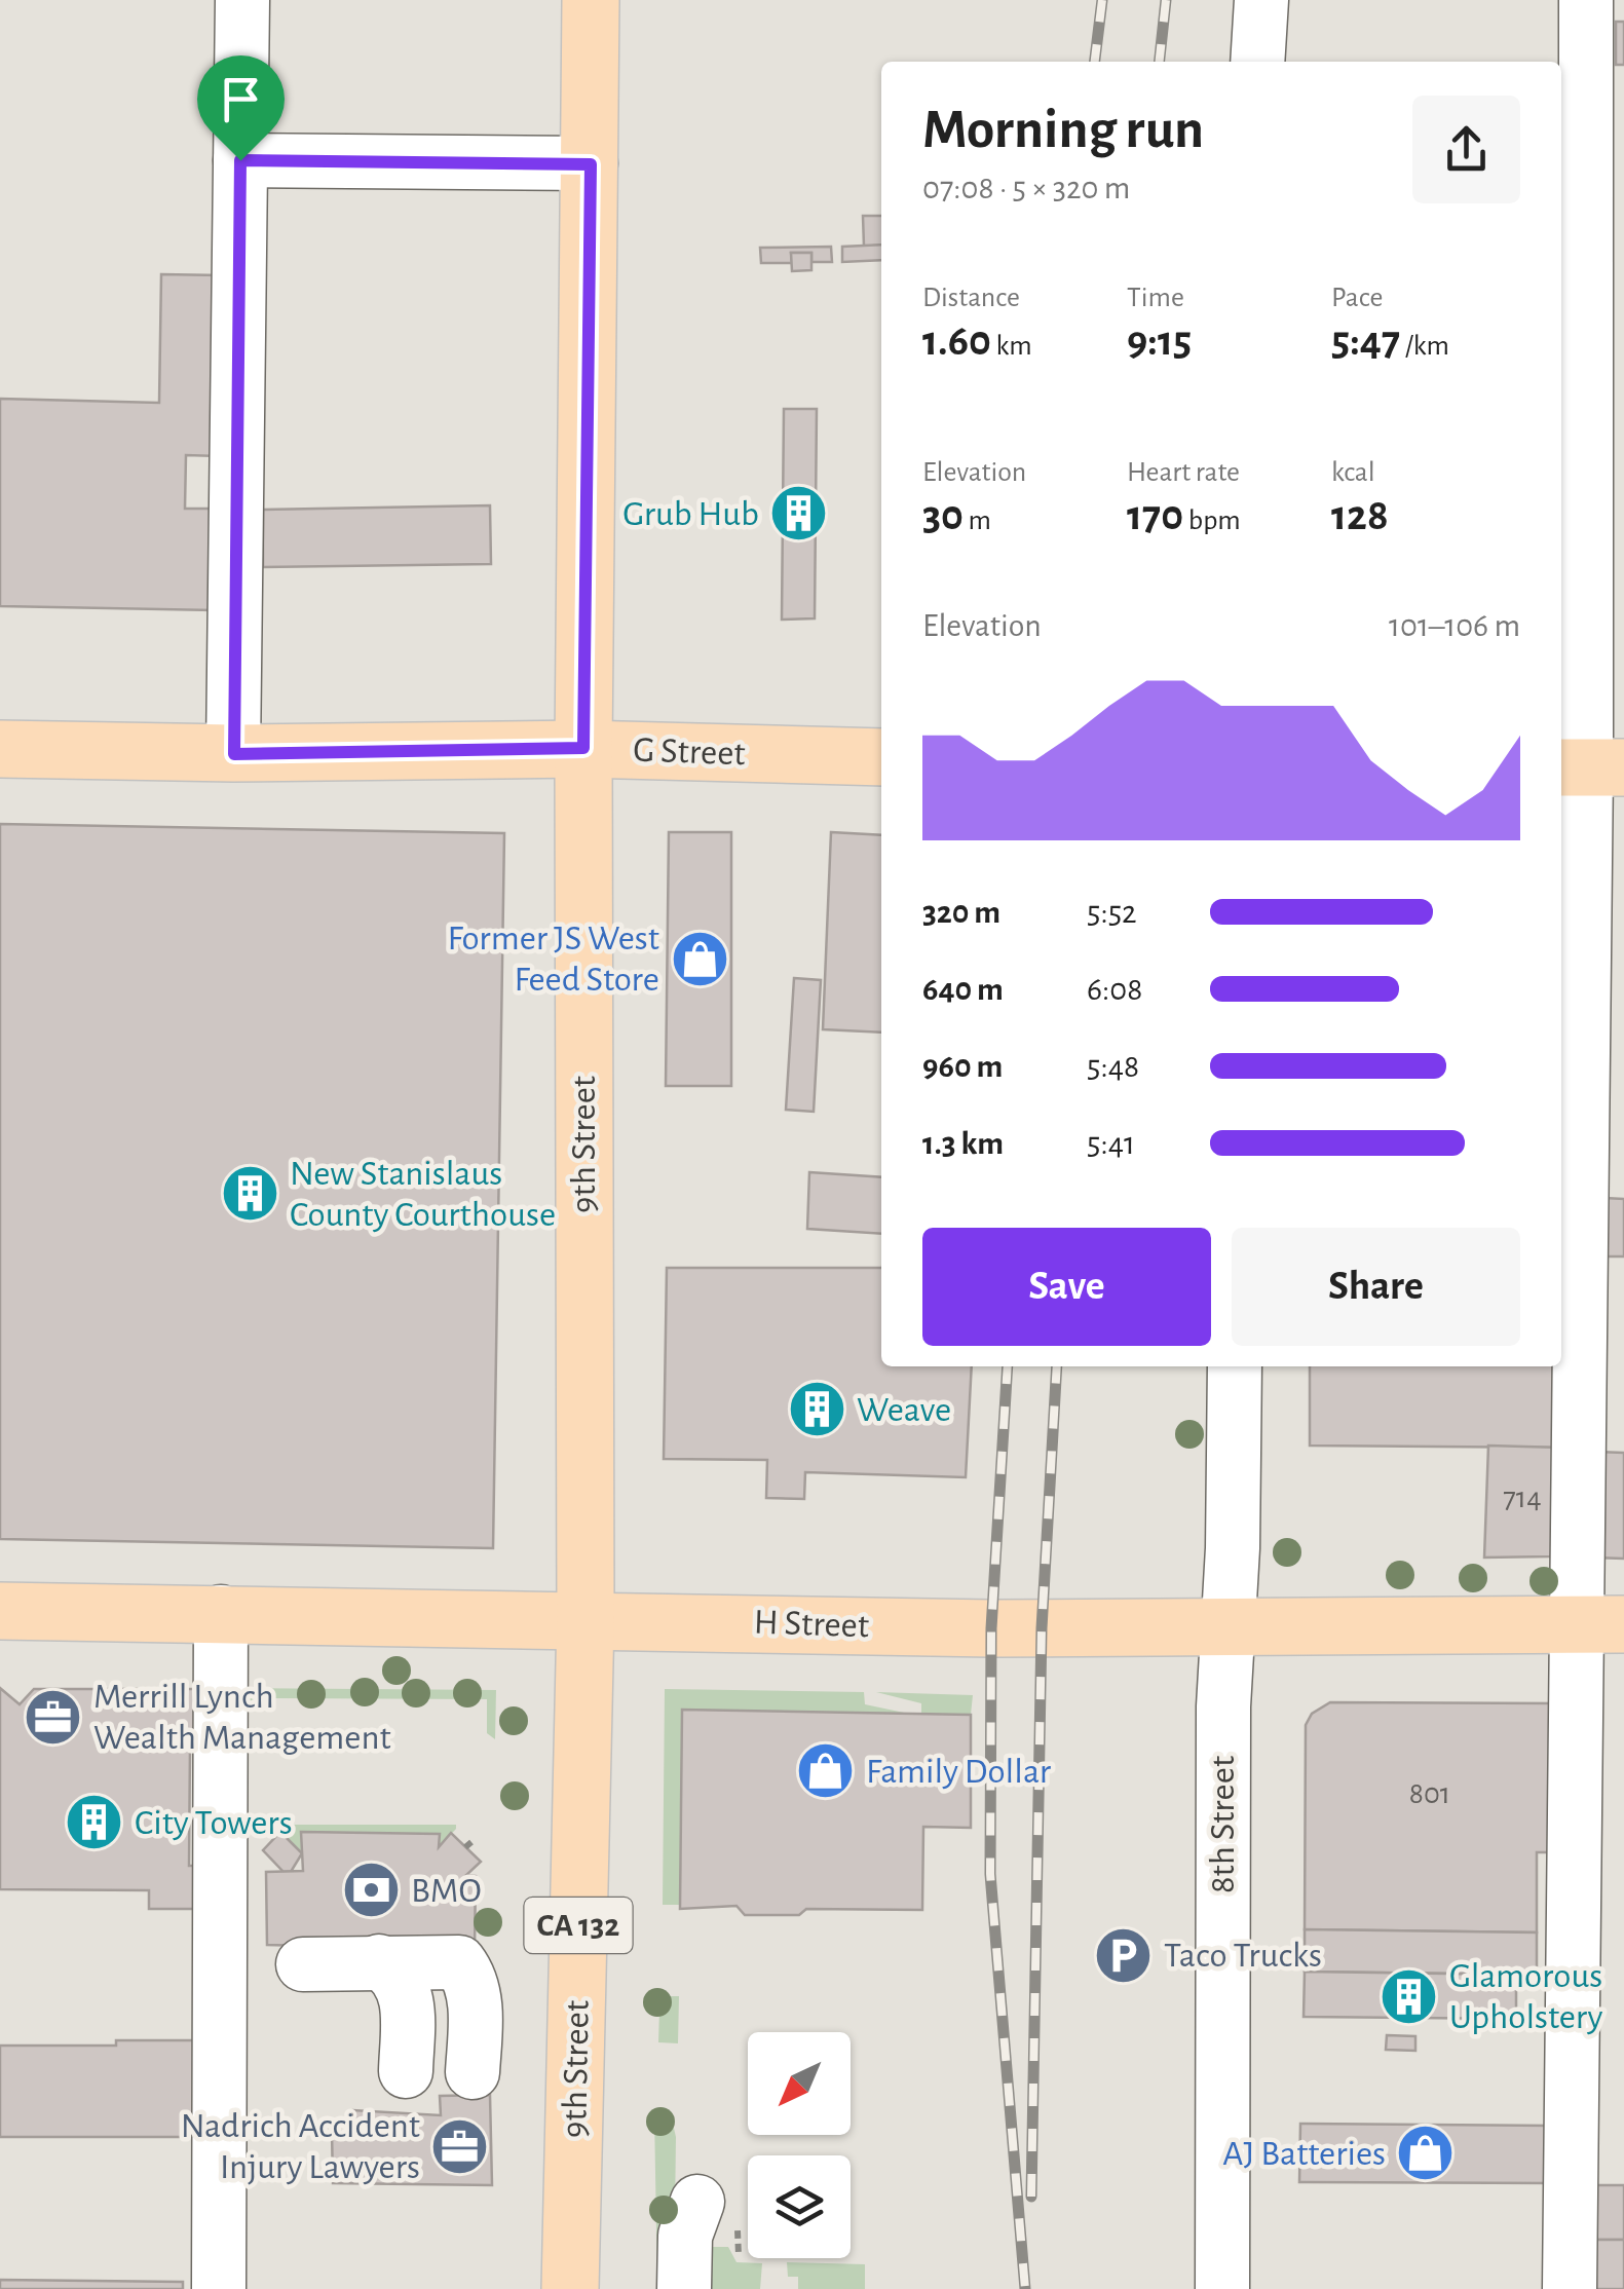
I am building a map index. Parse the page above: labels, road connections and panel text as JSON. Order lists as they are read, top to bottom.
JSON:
{
  "streets": {
    "main road": [
      "G Street",
      "9th Street",
      "H Street",
      "CA 132"
    ],
    "street": ["8th Street"]
  },
  "crossings": [
    ["G Street", "9th Street"],
    ["9th Street", "H Street"],
    ["H Street", "8th Street"]
  ],
  "places": {
    "building": [
      "Grub Hub",
      "New Stanislaus County Courthouse",
      "Weave",
      "City Towers",
      "Glamorous Upholstery"
    ],
    "shop": ["Former JS West Feed Store", "Family Dollar", "AJ Batteries"],
    "office": ["Merrill Lynch Wealth Management", "Nadrich Accident Injury Lawyers"],
    "bank": ["BMO"],
    "parking": ["Taco Trucks"]
  },
  "house_numbers": ["714", "801"],
  "north": "bottom left",
  "page": {
    "heading": ["Morning run", "07:08 · 5 × 320 m"],
    "stats": [
      ["Distance", "1.60 km"],
      ["Time", "9:15"],
      ["Pace", "5:47 /km"],
      ["Elevation", "30 m"],
      ["Heart rate", "170 bpm"],
      ["kcal", "128"]
    ],
    "chart": ["Elevation", "101–106 m"],
    "list": [
      {
        "name": "320 m",
        "note": "5:52"
      },
      {
        "name": "640 m",
        "note": "6:08"
      },
      {
        "name": "960 m",
        "note": "5:48"
      },
      {
        "name": "1.3 km",
        "note": "5:41"
      }
    ],
    "buttons": ["Save", "Share"]
  }
}
